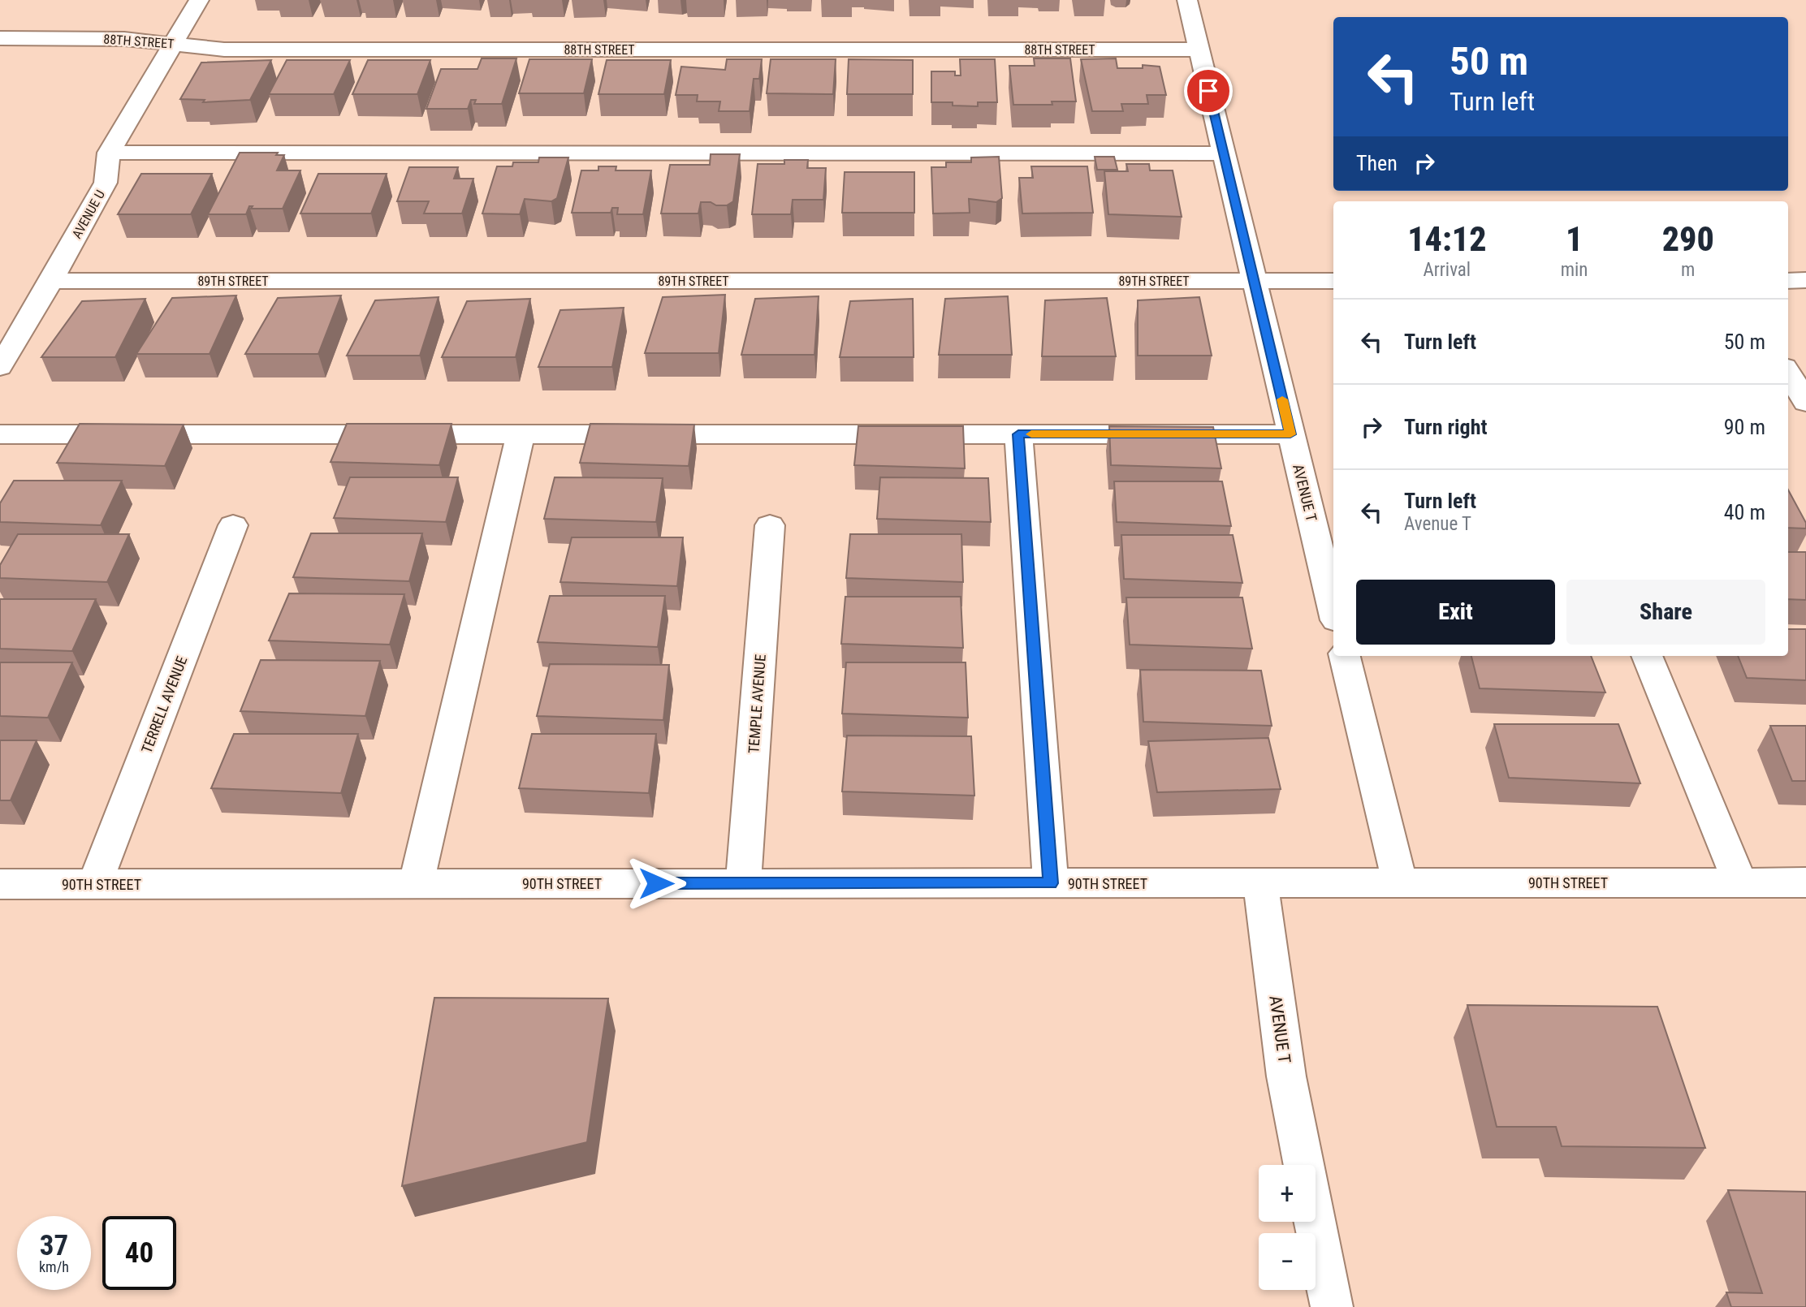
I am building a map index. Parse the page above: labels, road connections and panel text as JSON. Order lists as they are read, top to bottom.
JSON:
{
  "streets": {
    "street": [
      "88TH STREET",
      "AVENUE U",
      "89TH STREET",
      "AVENUE T",
      "TEMPLE AVENUE",
      "TERRELL AVENUE",
      "90TH STREET"
    ]
  },
  "crossings": [
    ["88TH STREET", "AVENUE U"],
    ["88TH STREET", "AVENUE T"],
    ["AVENUE U", "89TH STREET"],
    ["89TH STREET", "AVENUE T"],
    ["AVENUE T", "90TH STREET"],
    ["TEMPLE AVENUE", "90TH STREET"],
    ["TERRELL AVENUE", "90TH STREET"]
  ],
  "page": {
    "turn": ["50 m", "Turn left"],
    "then": "Then",
    "eta": [
      "14:12",
      "Arrival",
      "1",
      "min",
      "290",
      "m"
    ],
    "list": [
      {
        "name": "Turn left",
        "value": "50 m"
      },
      {
        "name": "Turn right",
        "value": "90 m"
      },
      {
        "name": "Turn left",
        "note": "Avenue T",
        "value": "40 m"
      }
    ],
    "buttons": ["Exit", "Share"],
    "map_buttons": ["+", "−"],
    "speed": "37 km/h",
    "limit": "40"
  }
}
